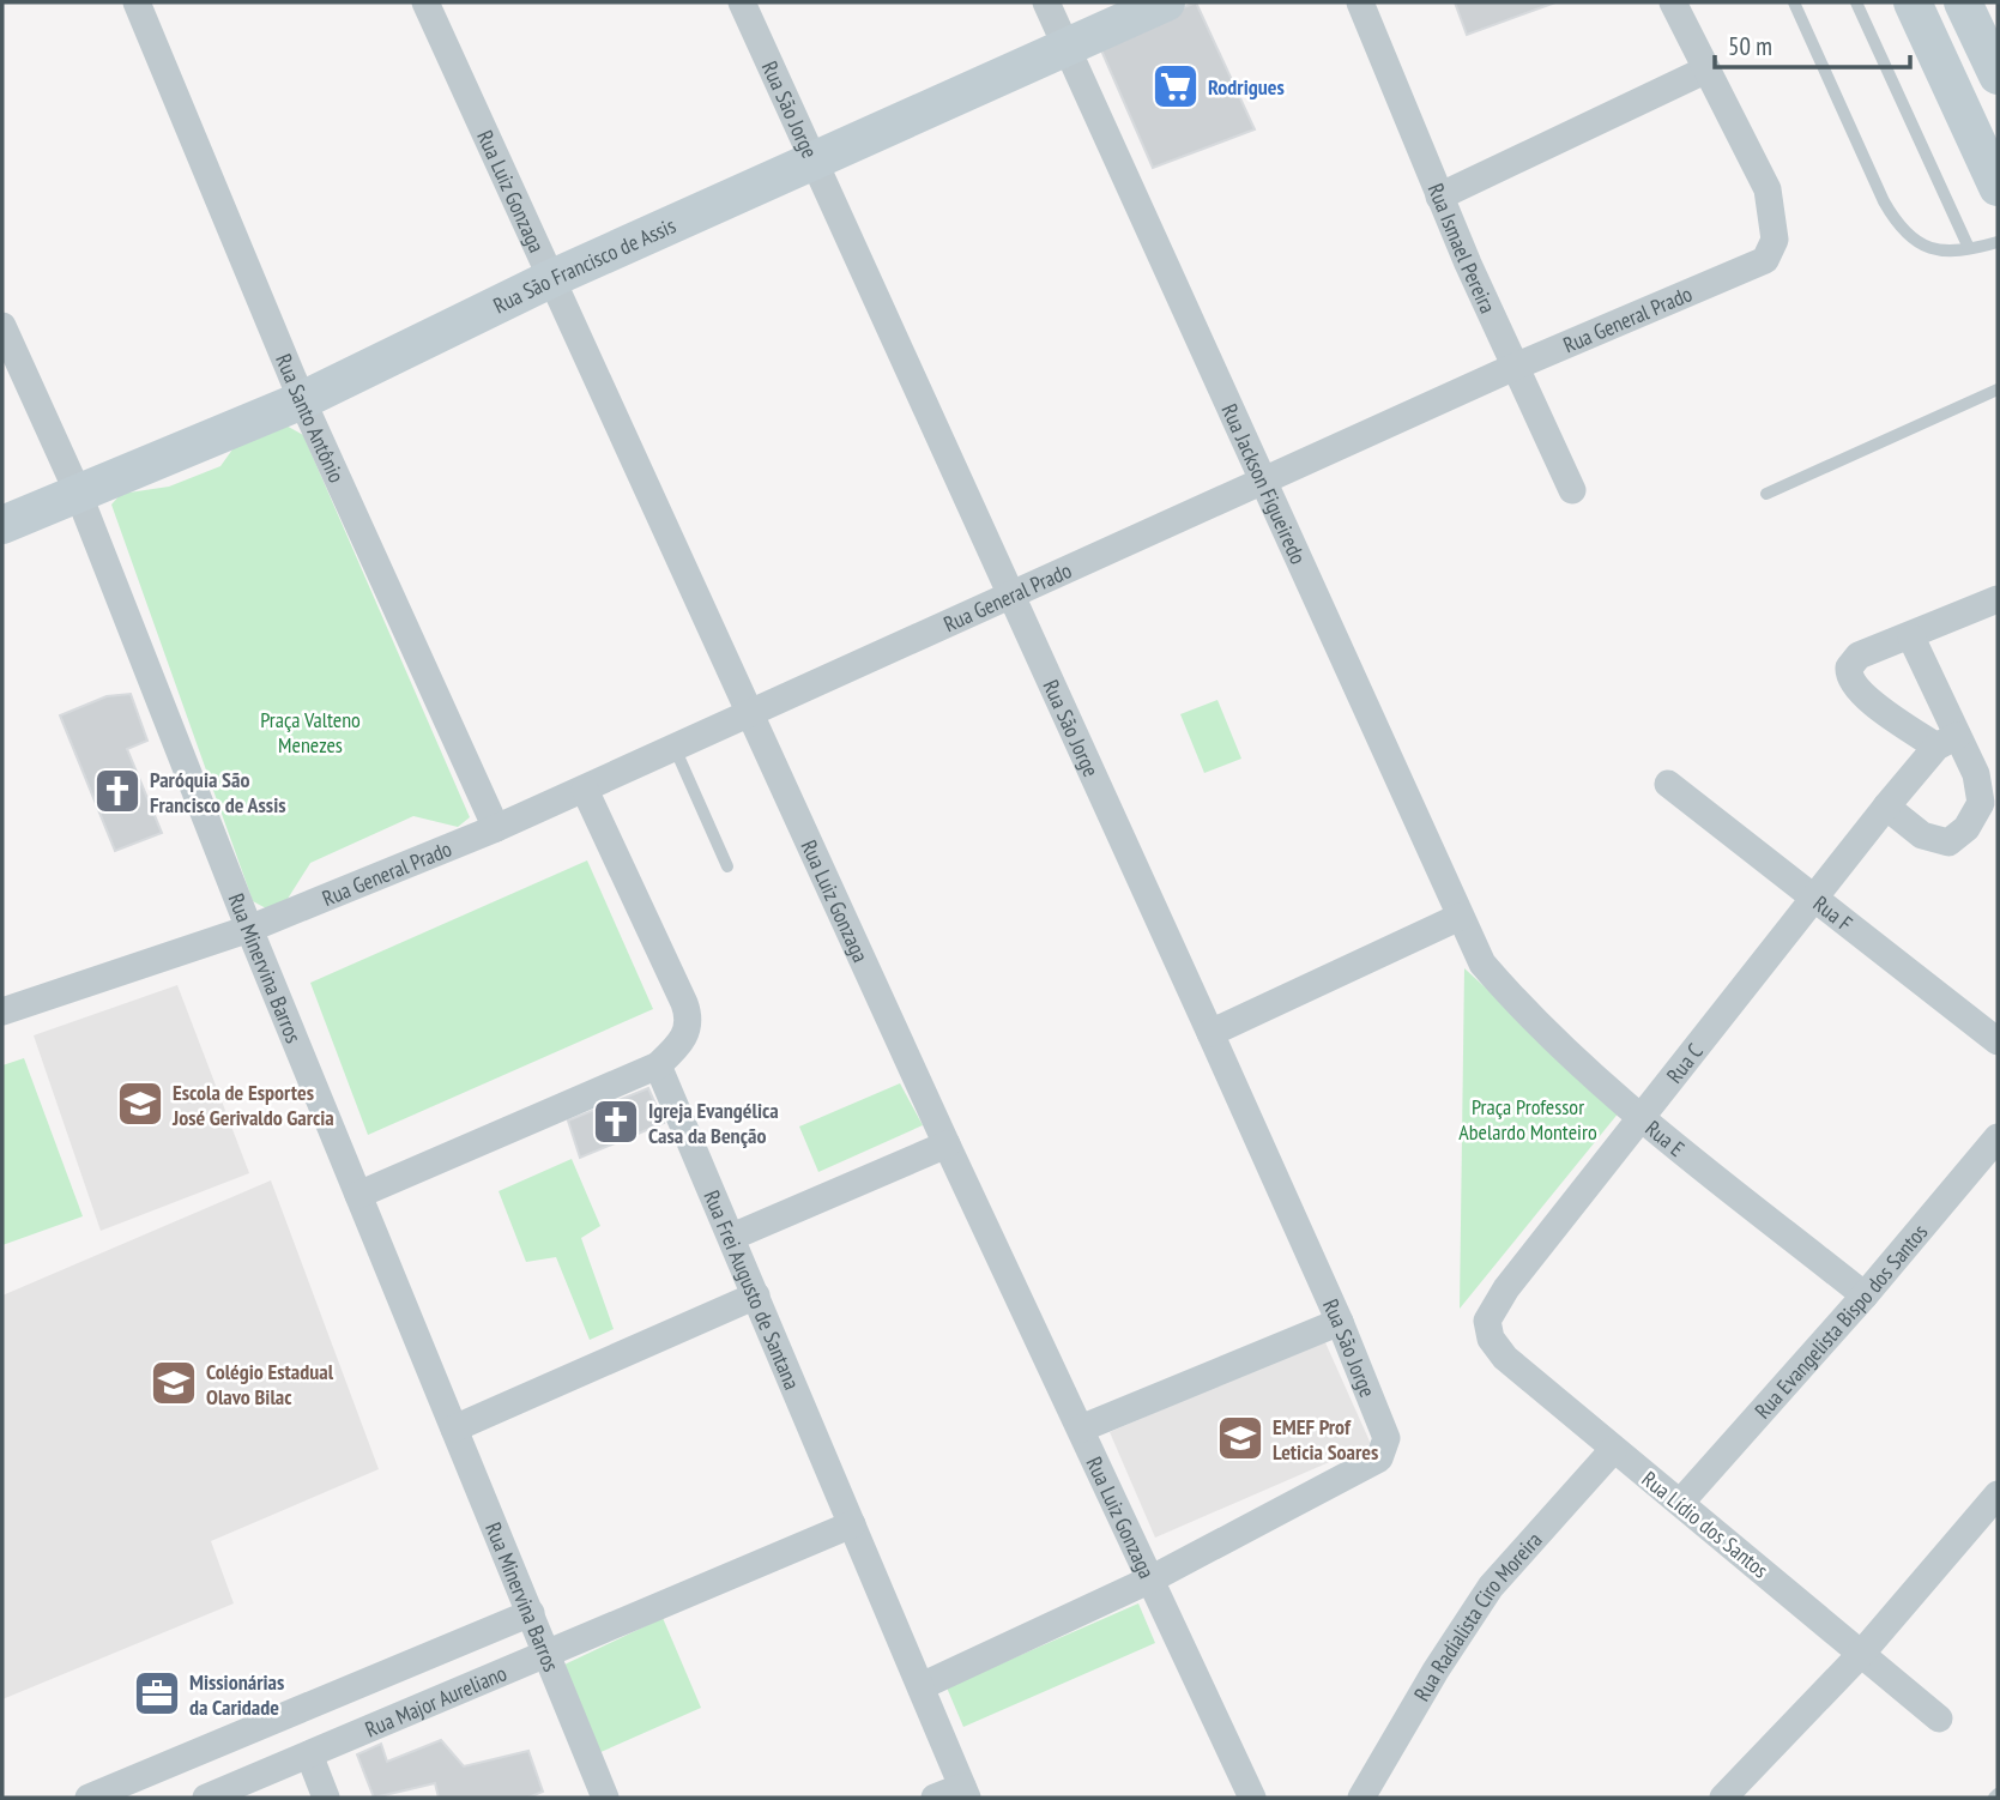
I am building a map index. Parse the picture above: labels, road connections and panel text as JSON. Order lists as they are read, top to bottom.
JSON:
{
  "streets": {
    "street": [
      "Rua São Jorge",
      "Rua Luiz Gonzaga",
      "Rua Ismael Pereira",
      "Rua São Francisco de Assis",
      "Rua General Prado",
      "Rua Santo Antônio",
      "Rua Jackson Figueiredo",
      "Rua F",
      "Rua Minervina Barros",
      "Rua C",
      "Rua E",
      "Rua Frei Augusto de Santana",
      "Rua Evangelista Bispo dos Santos",
      "Rua Lídio dos Santos",
      "Rua Radialista Ciro Moreira",
      "Rua Major Aureliano"
    ]
  },
  "crossings": [
    ["Rua São Jorge", "Rua Luiz Gonzaga"],
    ["Rua São Jorge", "Rua São Francisco de Assis"],
    ["Rua São Jorge", "Rua General Prado"],
    ["Rua Luiz Gonzaga", "Rua São Francisco de Assis"],
    ["Rua Luiz Gonzaga", "Rua General Prado"],
    ["Rua Ismael Pereira", "Rua General Prado"],
    ["Rua São Francisco de Assis", "Rua Santo Antônio"],
    ["Rua São Francisco de Assis", "Rua Jackson Figueiredo"],
    ["Rua São Francisco de Assis", "Rua Minervina Barros"],
    ["Rua General Prado", "Rua Santo Antônio"],
    ["Rua General Prado", "Rua Jackson Figueiredo"],
    ["Rua General Prado", "Rua Minervina Barros"],
    ["Rua Jackson Figueiredo", "Rua E"],
    ["Rua F", "Rua C"],
    ["Rua Minervina Barros", "Rua Major Aureliano"],
    ["Rua C", "Rua E"],
    ["Rua C", "Rua Lídio dos Santos"],
    ["Rua E", "Rua Evangelista Bispo dos Santos"],
    ["Rua Frei Augusto de Santana", "Rua Major Aureliano"],
    ["Rua Evangelista Bispo dos Santos", "Rua Lídio dos Santos"],
    ["Rua Lídio dos Santos", "Rua Radialista Ciro Moreira"]
  ],
  "parks": ["Praça Valteno Menezes", "Praça Professor Abelardo Monteiro"],
  "places": {
    "supermarket": ["Rodrigues"],
    "church": ["Paróquia São Francisco de Assis", "Igreja Evangélica Casa da Benção"],
    "school or university": ["Escola de Esportes José Gerivaldo Garcia", "Colégio Estadual Olavo Bilac", "EMEF Prof Leticia Soares"],
    "office": ["Missionárias da Caridade"]
  },
  "scale_bar": "50 m"
}
